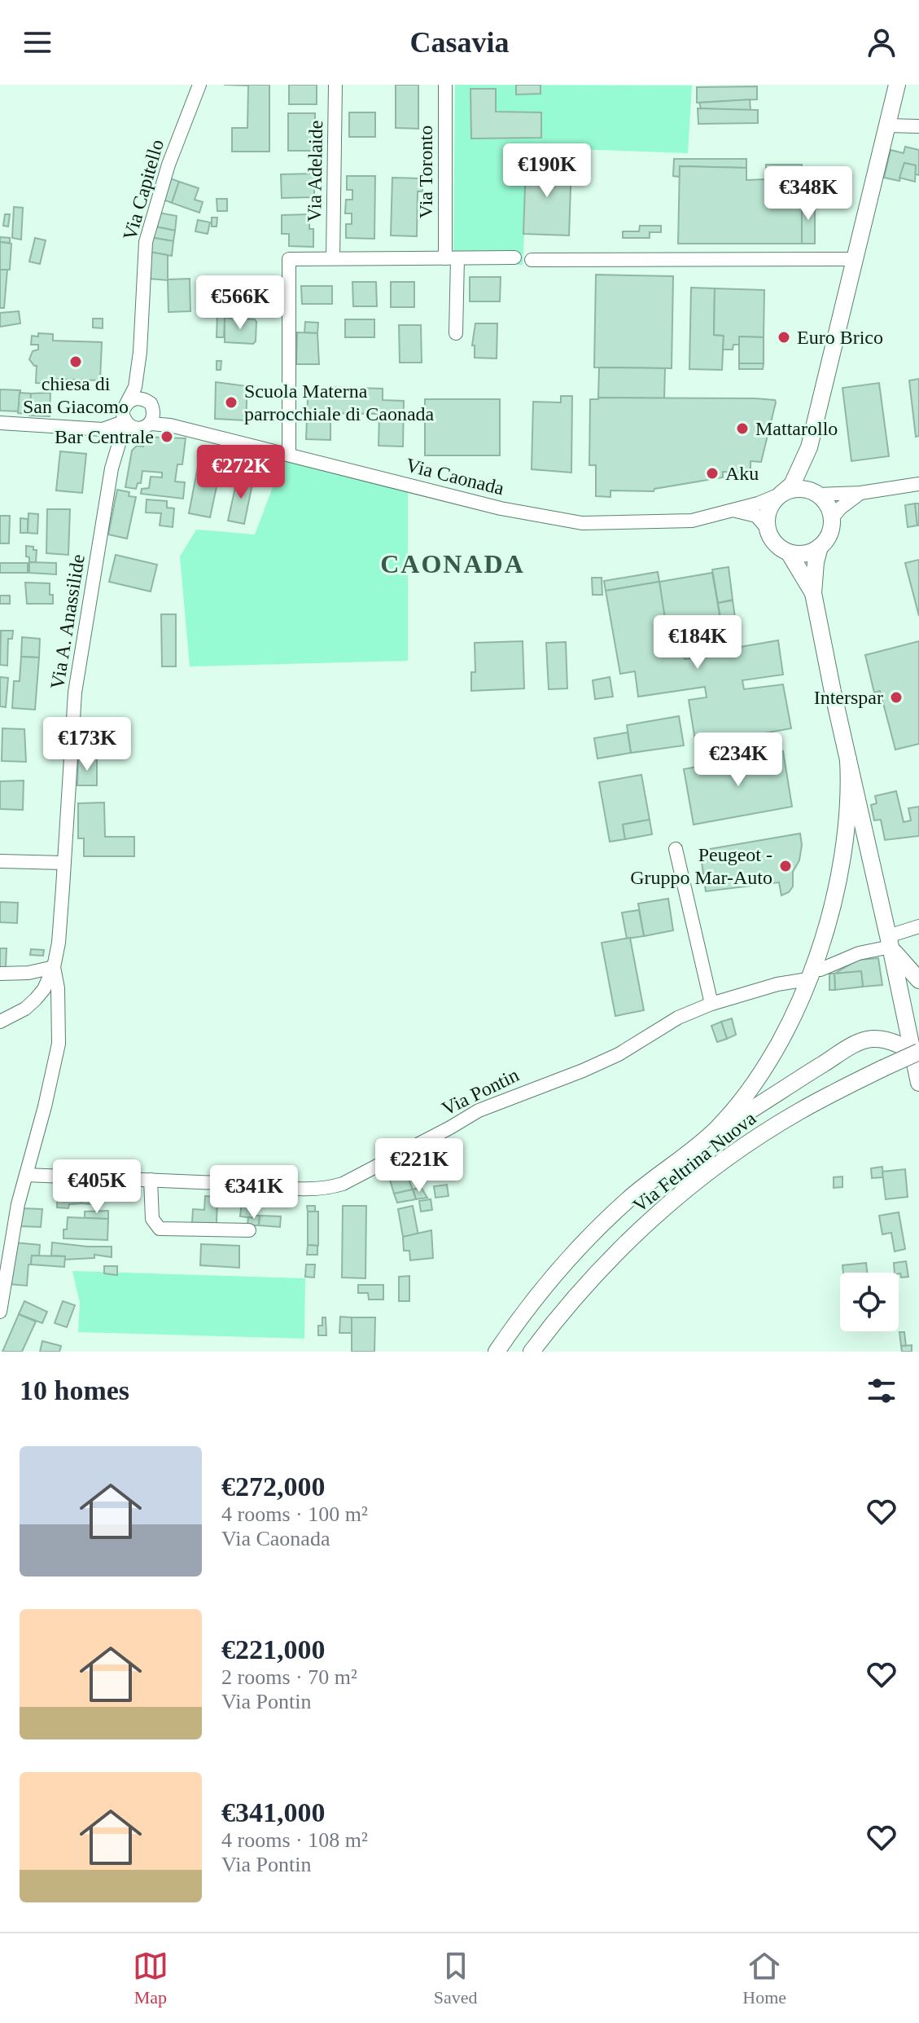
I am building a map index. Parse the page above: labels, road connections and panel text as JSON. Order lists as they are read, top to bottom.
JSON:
{
  "streets": {
    "main road": ["Via Feltrina Nuova"],
    "street": [
      "Via Adelaide",
      "Via Toronto",
      "Via Capitello",
      "Via Caonada",
      "Via A. Anassilide",
      "Via Pontin"
    ]
  },
  "crossings": [
    ["Via Capitello", "Via Caonada"],
    ["Via Capitello", "Via A. Anassilide"],
    ["Via Caonada", "Via A. Anassilide"]
  ],
  "districts": ["CAONADA"],
  "places": [
    "Euro Brico",
    "chiesa di San Giacomo",
    "Scuola Materna parrocchiale di Caonada",
    "Mattarollo",
    "Bar Centrale",
    "Aku",
    "Interspar",
    "Peugeot - Gruppo Mar-Auto"
  ],
  "page": {
    "header": "Casavia",
    "price": [
      "€190K",
      "€348K",
      "€566K",
      "€272K",
      "€184K",
      "€173K",
      "€234K",
      "€221K",
      "€405K",
      "€341K"
    ],
    "heading": "10 homes",
    "list": [
      {
        "name": "€272,000",
        "note": "4 rooms · 100 m² · Via Caonada"
      },
      {
        "name": "€221,000",
        "note": "2 rooms · 70 m² · Via Pontin"
      },
      {
        "name": "€341,000",
        "note": "4 rooms · 108 m² · Via Pontin"
      }
    ],
    "tabs": ["Map", "Saved", "Home"]
  }
}
